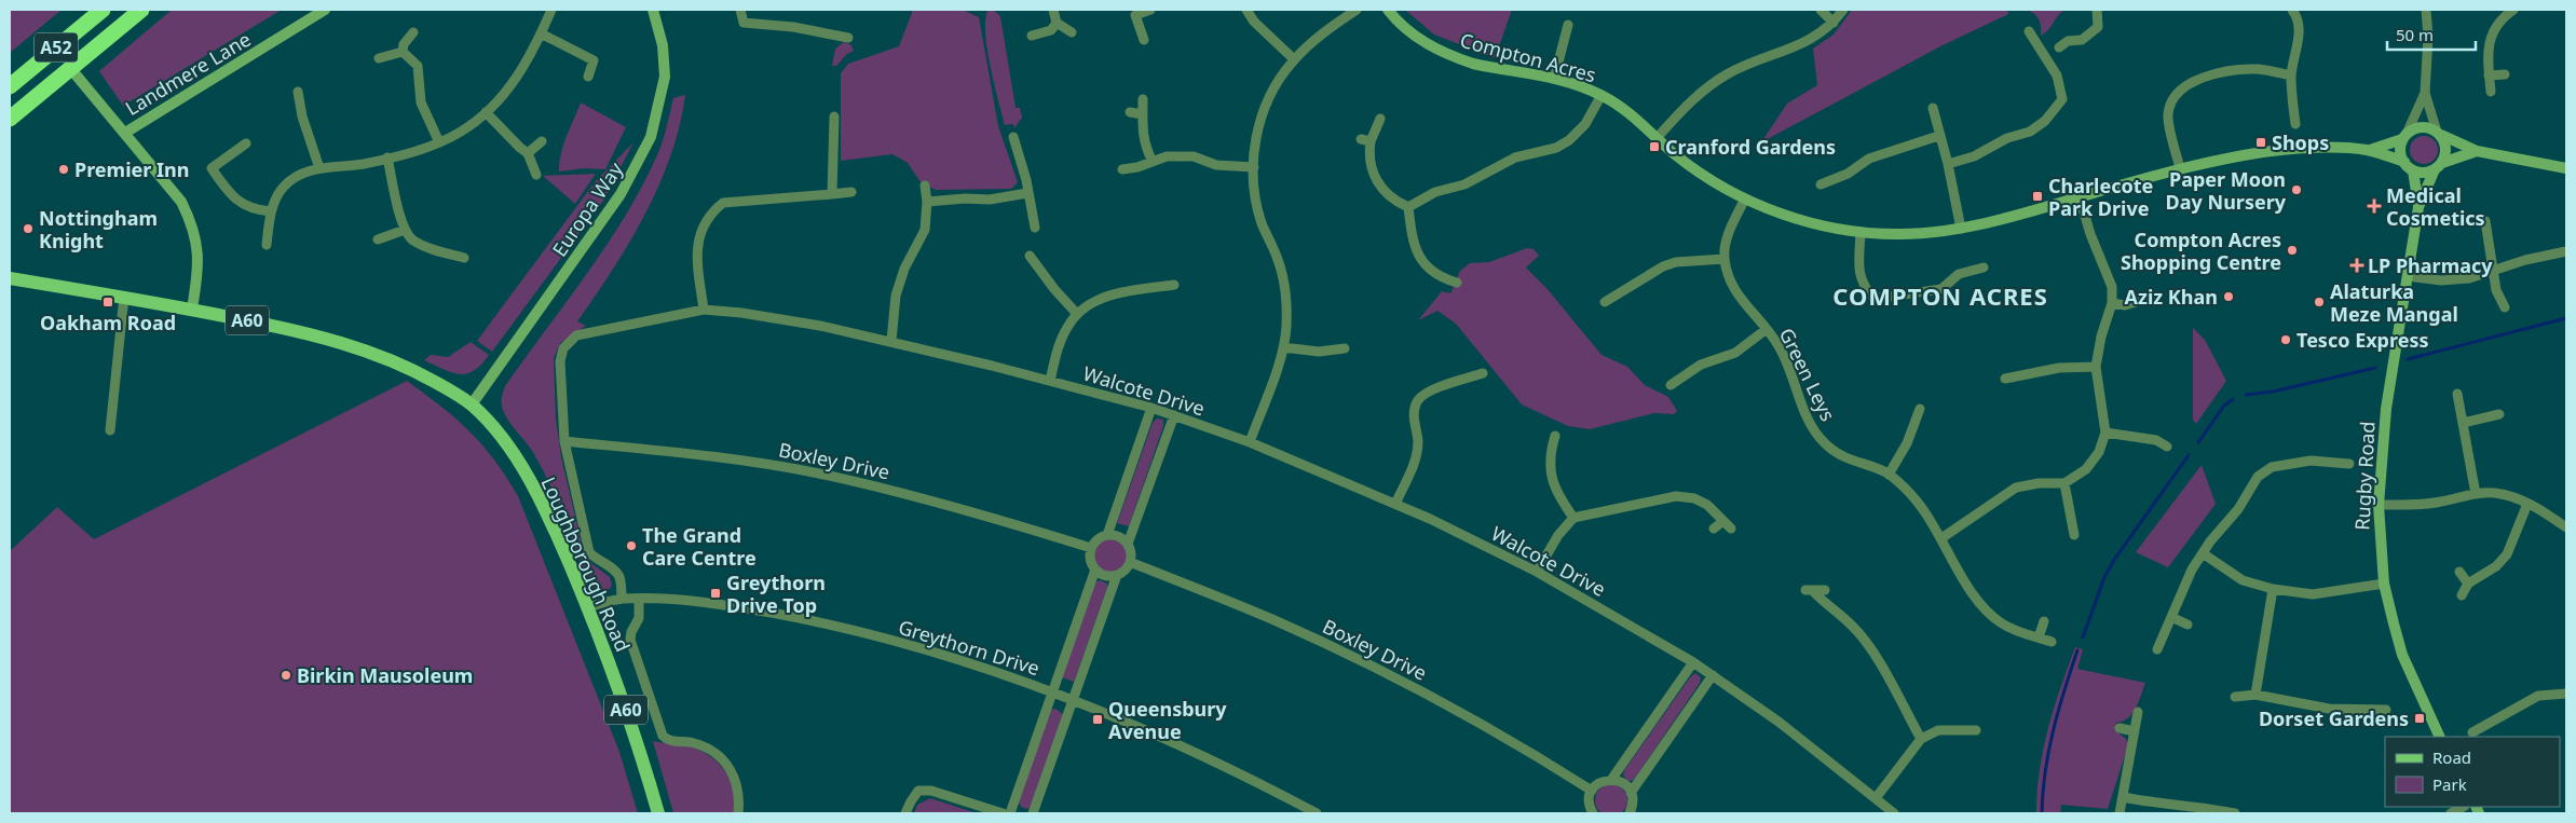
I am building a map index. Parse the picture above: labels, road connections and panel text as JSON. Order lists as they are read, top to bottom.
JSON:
{
  "streets": {
    "highway": ["A52"],
    "main road": ["A60", "Loughborough Road"],
    "street": [
      "Compton Acres",
      "Landmere Lane",
      "Europa Way",
      "Green Leys",
      "Walcote Drive",
      "Boxley Drive",
      "Rugby Road",
      "Greythorn Drive"
    ]
  },
  "crossings": [
    ["A52", "Landmere Lane"],
    ["Compton Acres", "Green Leys"],
    ["Compton Acres", "Rugby Road"],
    ["Landmere Lane", "Loughborough Road"],
    ["Europa Way", "Loughborough Road"],
    ["Walcote Drive", "Boxley Drive"],
    ["Walcote Drive", "Greythorn Drive"],
    ["Loughborough Road", "Greythorn Drive"]
  ],
  "districts": ["COMPTON ACRES"],
  "places": {
    "transit": [
      "Shops",
      "Cranford Gardens",
      "Charlecote Park Drive",
      "Oakham Road",
      "Greythorn Drive Top",
      "Dorset Gardens",
      "Queensbury Avenue"
    ],
    "other": [
      "Premier Inn",
      "Paper Moon Day Nursery",
      "Nottingham Knight",
      "Compton Acres Shopping Centre",
      "Aziz Khan",
      "Alaturka Meze Mangal",
      "Tesco Express",
      "The Grand Care Centre",
      "Birkin Mausoleum"
    ],
    "health": ["Medical Cosmetics", "LP Pharmacy"]
  },
  "legend": ["Road", "Park"],
  "scale_bar": "50 m"
}
